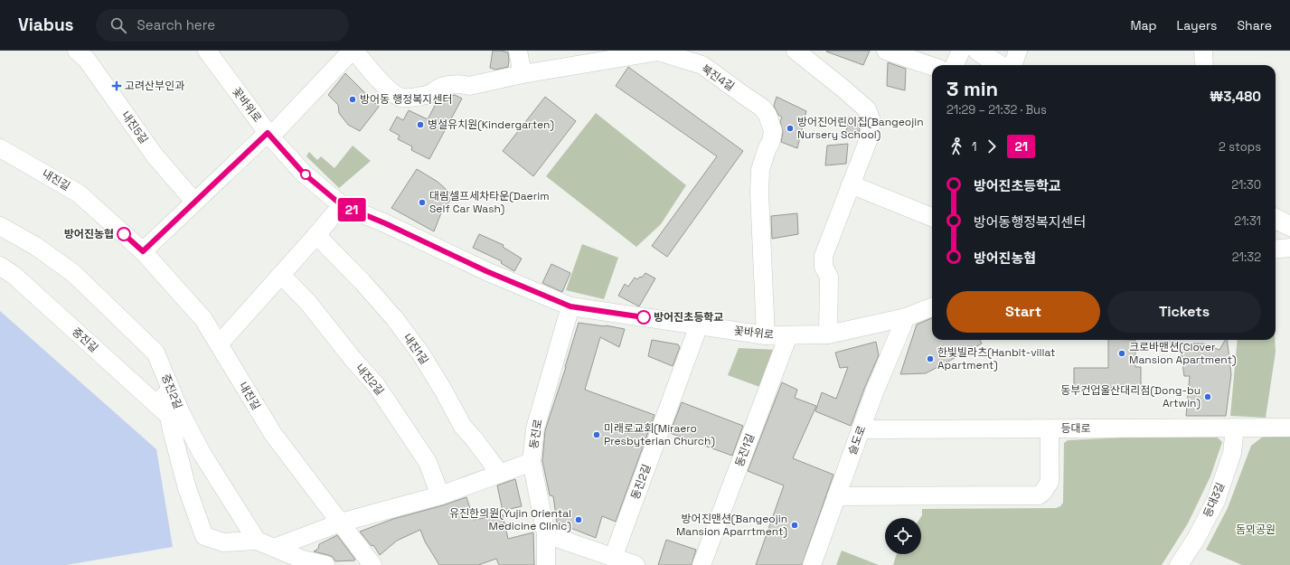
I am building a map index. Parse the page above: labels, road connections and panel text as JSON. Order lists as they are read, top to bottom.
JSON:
{
  "streets": {
    "street": [
      "북진4길",
      "꽃바위로",
      "내진5길",
      "내진길",
      "중진길",
      "내진1길",
      "내진2길",
      "중진2길",
      "등대로",
      "동진로",
      "슬도로",
      "동진1길",
      "동진2길",
      "등대3길"
    ]
  },
  "crossings": [
    ["북진4길", "꽃바위로"],
    ["꽃바위로", "동진로"],
    ["꽃바위로", "슬도로"],
    ["꽃바위로", "동진1길"],
    ["꽃바위로", "동진2길"],
    ["등대로", "슬도로"],
    ["등대로", "등대3길"]
  ],
  "parks": ["돔뫼공원"],
  "places": {
    "health": ["고려산부인과"],
    "other": [
      "방어동 행정복지센터",
      "병설유치원(Kindergarten)",
      "방어진어린이집(Bangeojin Nursery School)",
      "대림셀프세차타운(Daerim Self Car Wash)",
      "방어진농협",
      "방어진초등학교",
      "크로바맨션(Clover Mansion Apartment)",
      "한빛빌라츠(Hanbit-villat Apartment)",
      "동부건업울산대리점(Dong-bu Artwin)",
      "미래로교회(Miraero Presbyterian Church)",
      "유진한의원(Yujin Oriental Medicine Clinic)",
      "방어진맨션(Bangeojin Mansion Aparrtment)"
    ]
  },
  "lines": ["bus line 21"],
  "page": {
    "header": "Viabus",
    "search": "Search here",
    "nav": ["Map", "Layers", "Share"],
    "on_map": "21",
    "heading": ["3 min", "21:29 – 21:32 · Bus", "₩3,480"],
    "legs": ["1", "21", "2 stops"],
    "list": [
      {
        "name": "방어진초등학교",
        "value": "21:30"
      },
      {
        "name": "방어동행정복지센터",
        "value": "21:31"
      },
      {
        "name": "방어진농협",
        "value": "21:32"
      }
    ],
    "buttons": ["Start", "Tickets"]
  }
}
